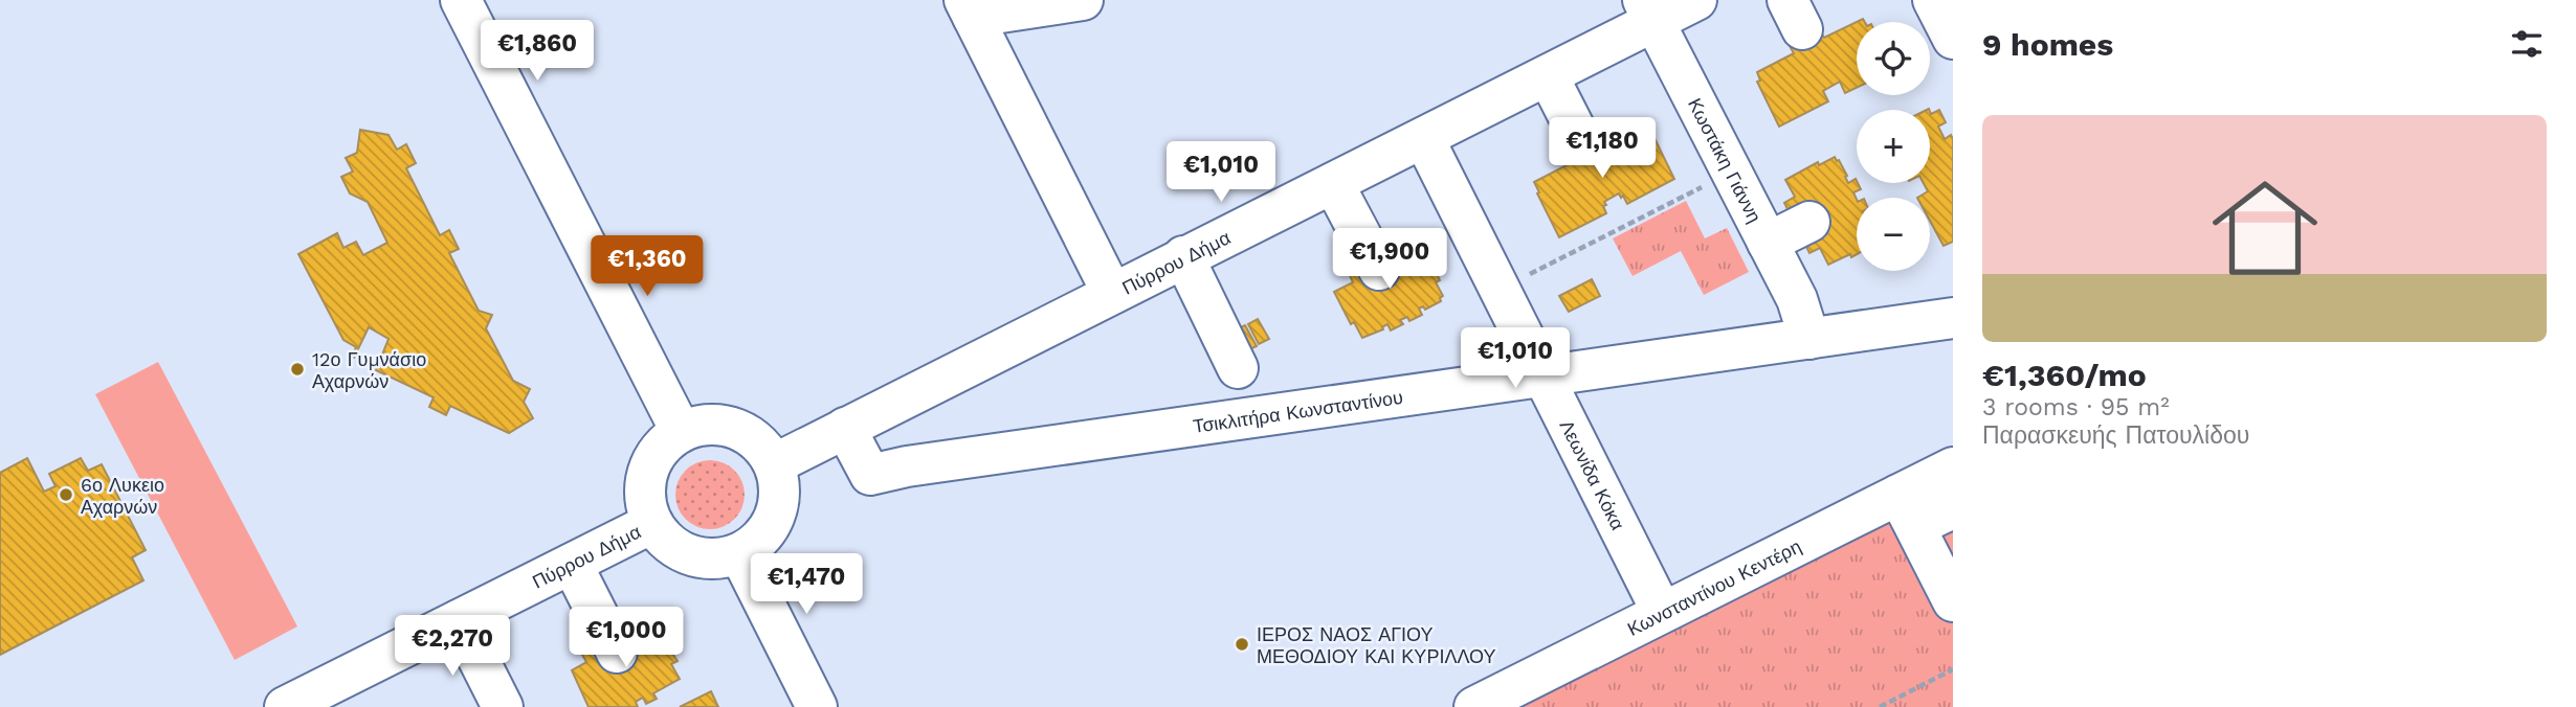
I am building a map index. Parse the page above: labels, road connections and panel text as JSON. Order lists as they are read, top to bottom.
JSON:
{
  "streets": {
    "street": [
      "Κωστάκη Γιάννη",
      "Πύρρου Δήμα",
      "Τσικλιτήρα Κωνσταντίνου",
      "Λεωνίδα Κόκα",
      "Κωνσταντίνου Κεντέρη"
    ]
  },
  "crossings": [
    ["Κωστάκη Γιάννη", "Πύρρου Δήμα"],
    ["Κωστάκη Γιάννη", "Τσικλιτήρα Κωνσταντίνου"],
    ["Πύρρου Δήμα", "Τσικλιτήρα Κωνσταντίνου"],
    ["Πύρρου Δήμα", "Λεωνίδα Κόκα"],
    ["Τσικλιτήρα Κωνσταντίνου", "Λεωνίδα Κόκα"],
    ["Λεωνίδα Κόκα", "Κωνσταντίνου Κεντέρη"]
  ],
  "places": ["12ο Γυμνάσιο Αχαρνών", "6ο Λυκειο Αχαρνών", "ΙΕΡΟΣ ΝΑΟΣ ΑΓΙΟΥ ΜΕΘΟΔΙΟΥ ΚΑΙ ΚΥΡΙΛΛΟΥ"],
  "page": {
    "heading": "9 homes",
    "price": [
      "€1,860",
      "€1,180",
      "€1,010",
      "€1,900",
      "€1,360",
      "€1,010",
      "€1,470",
      "€1,000",
      "€2,270"
    ],
    "map_buttons": ["+", "−"],
    "list": [
      {
        "name": "€1,360/mo",
        "note": "3 rooms · 95 m² · Παρασκευής Πατουλίδου"
      }
    ]
  }
}
